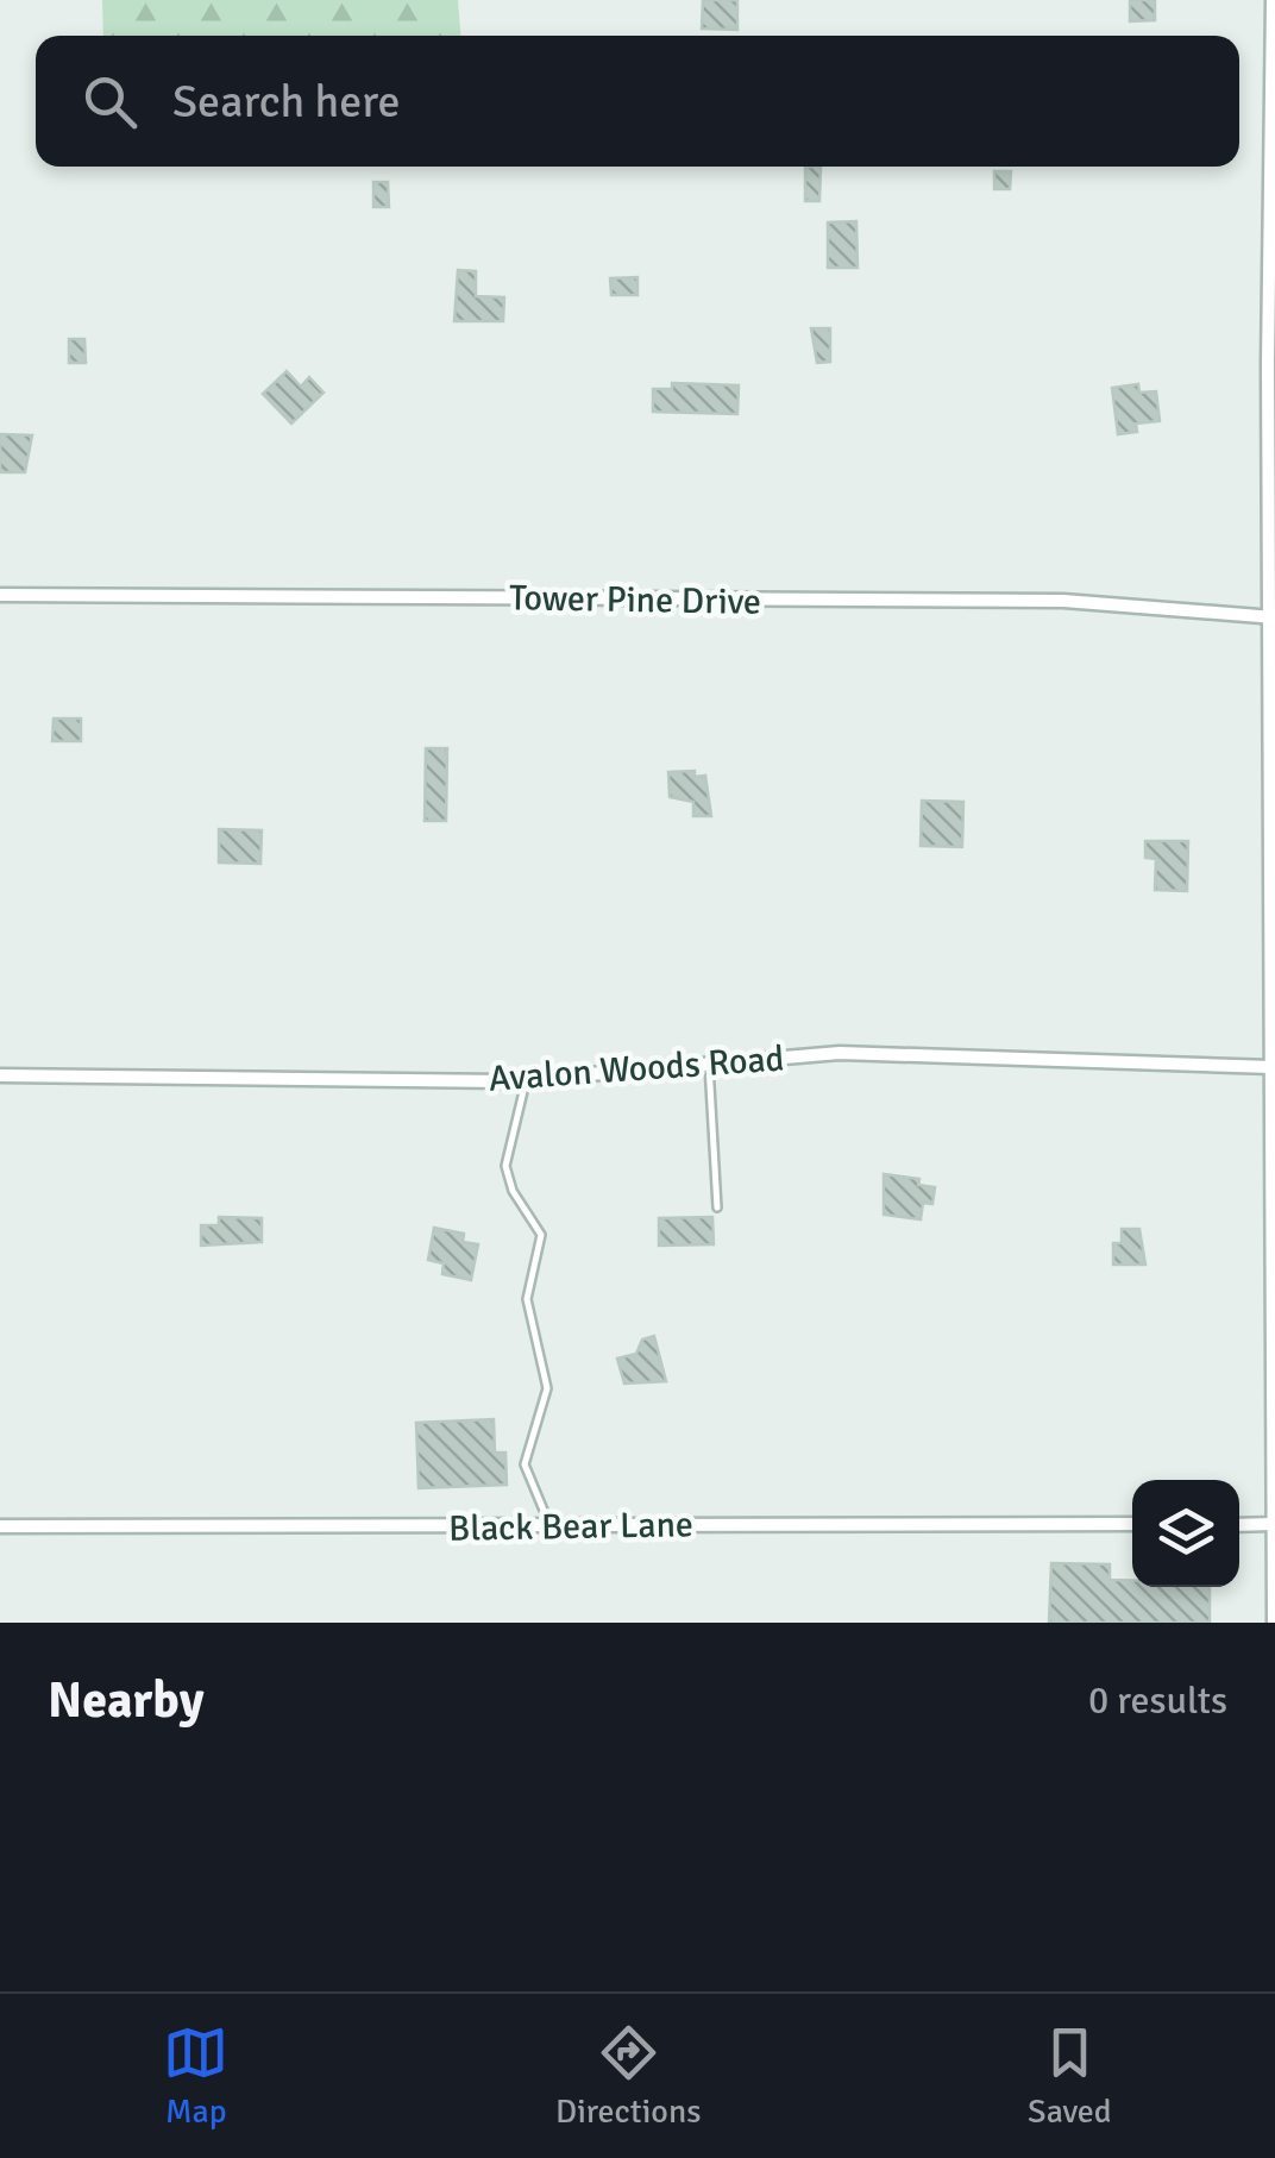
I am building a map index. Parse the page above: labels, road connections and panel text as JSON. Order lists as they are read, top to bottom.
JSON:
{
  "streets": {
    "street": ["Tower Pine Drive", "Avalon Woods Road", "Black Bear Lane"]
  },
  "page": {
    "search": "Search here",
    "heading": ["Nearby", "0 results"],
    "nav": ["Map", "Directions", "Saved"]
  }
}
